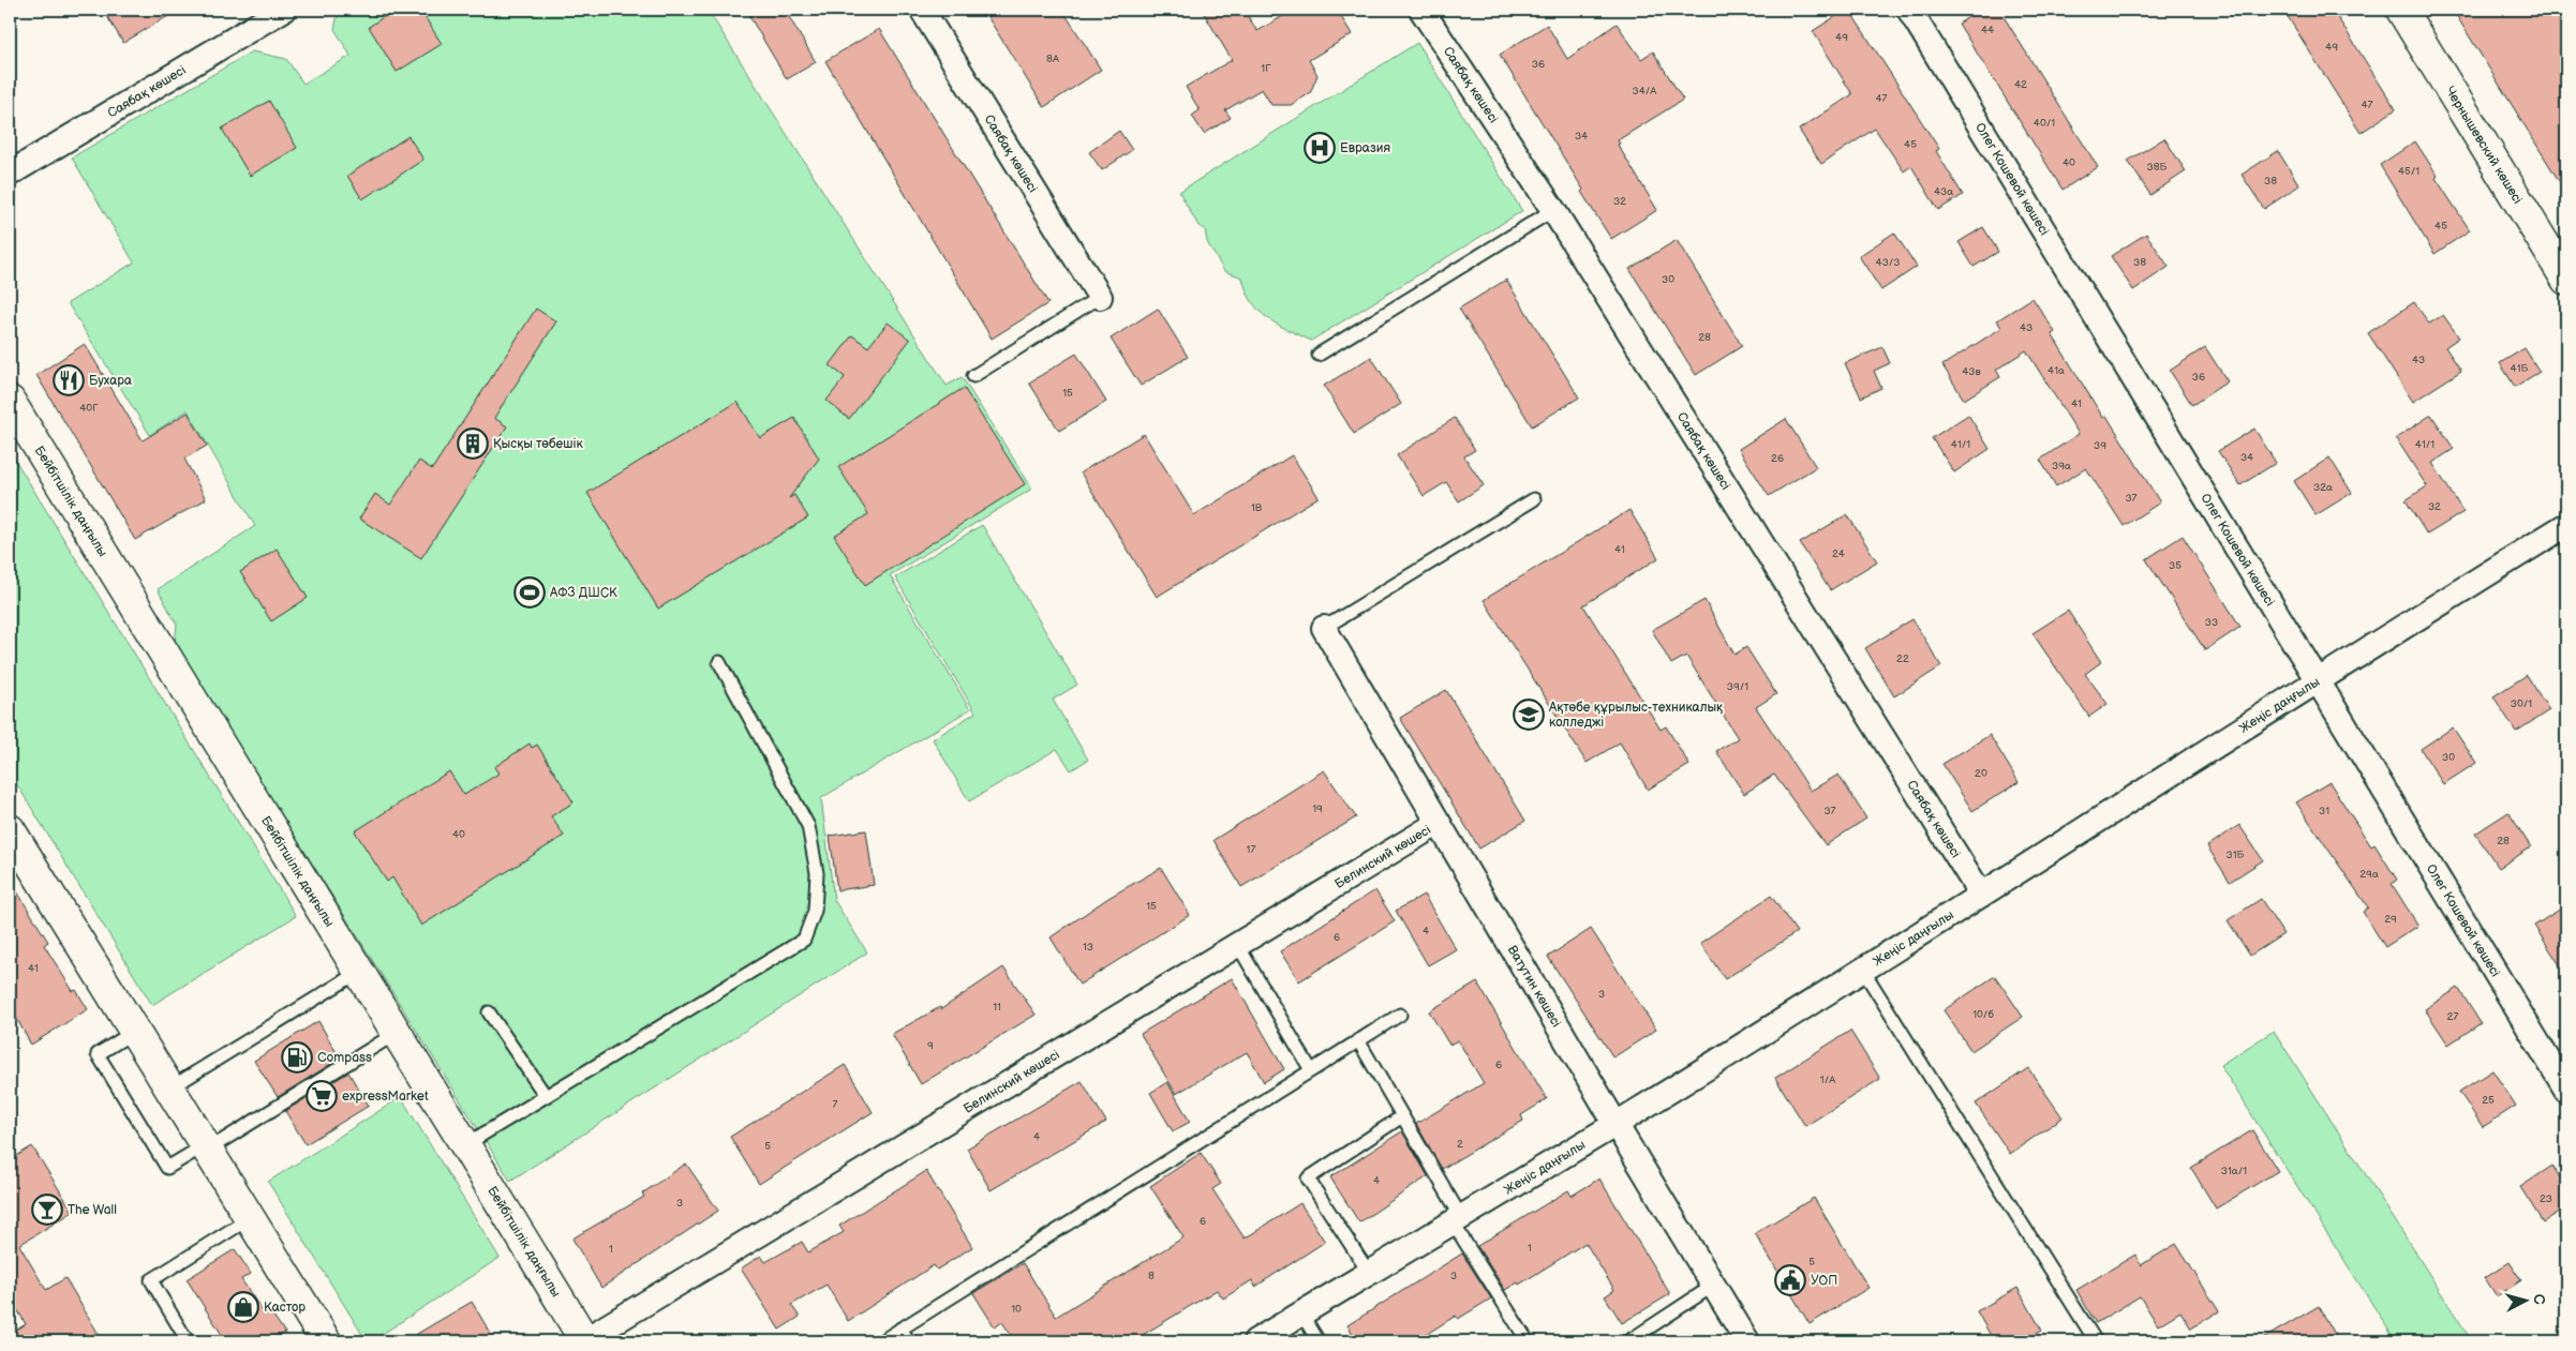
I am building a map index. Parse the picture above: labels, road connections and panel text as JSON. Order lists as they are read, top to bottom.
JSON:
{
  "streets": {
    "main road": ["Чернышевский көшесі", "Бейбітшілік даңғылы"],
    "street": [
      "Саябақ көшесі",
      "Олег Кошевой көшесі",
      "Жеңіс даңғылы",
      "Белинский көшесі",
      "Ватутин көшесі"
    ]
  },
  "crossings": [
    ["Саябақ көшесі", "Жеңіс даңғылы"],
    ["Олег Кошевой көшесі", "Жеңіс даңғылы"],
    ["Бейбітшілік даңғылы", "Белинский көшесі"],
    ["Жеңіс даңғылы", "Ватутин көшесі"],
    ["Белинский көшесі", "Ватутин көшесі"]
  ],
  "places": {
    "hospital": ["Евразия"],
    "restaurant": ["Бухара"],
    "building": ["Қысқы төбешік"],
    "sports": ["АФЗ ДШСК"],
    "school or university": ["Ақтөбе құрылыс-техникалық колледжі"],
    "fuel station": ["Compass"],
    "supermarket": ["expressMarket"],
    "bar": ["The Wall"],
    "public building": ["УОП"],
    "shop": ["Кастор"]
  },
  "house_numbers": [
    "44",
    "49",
    "49",
    "8А",
    "36",
    "1Г",
    "42",
    "34/А",
    "47",
    "47",
    "40/1",
    "34",
    "45",
    "40",
    "38Б",
    "45/1",
    "38",
    "43а",
    "32",
    "45",
    "43/3",
    "38",
    "30",
    "43",
    "28",
    "43",
    "41Б",
    "41а",
    "43в",
    "36",
    "15",
    "41",
    "40Г",
    "41/1",
    "41/1",
    "39",
    "34",
    "26",
    "39а",
    "32а",
    "37",
    "32",
    "1В",
    "41",
    "24",
    "35",
    "33",
    "22",
    "39/1",
    "30/1",
    "30",
    "20",
    "19",
    "37",
    "31",
    "40",
    "28",
    "17",
    "31Б",
    "29а",
    "15",
    "29",
    "4",
    "6",
    "13",
    "41",
    "3",
    "11",
    "10/б",
    "27",
    "9",
    "6",
    "1/А",
    "25",
    "7",
    "4",
    "2",
    "5",
    "31а/1",
    "4",
    "23",
    "3",
    "6",
    "1",
    "1",
    "5",
    "8",
    "3",
    "10"
  ],
  "north": "right"
}
